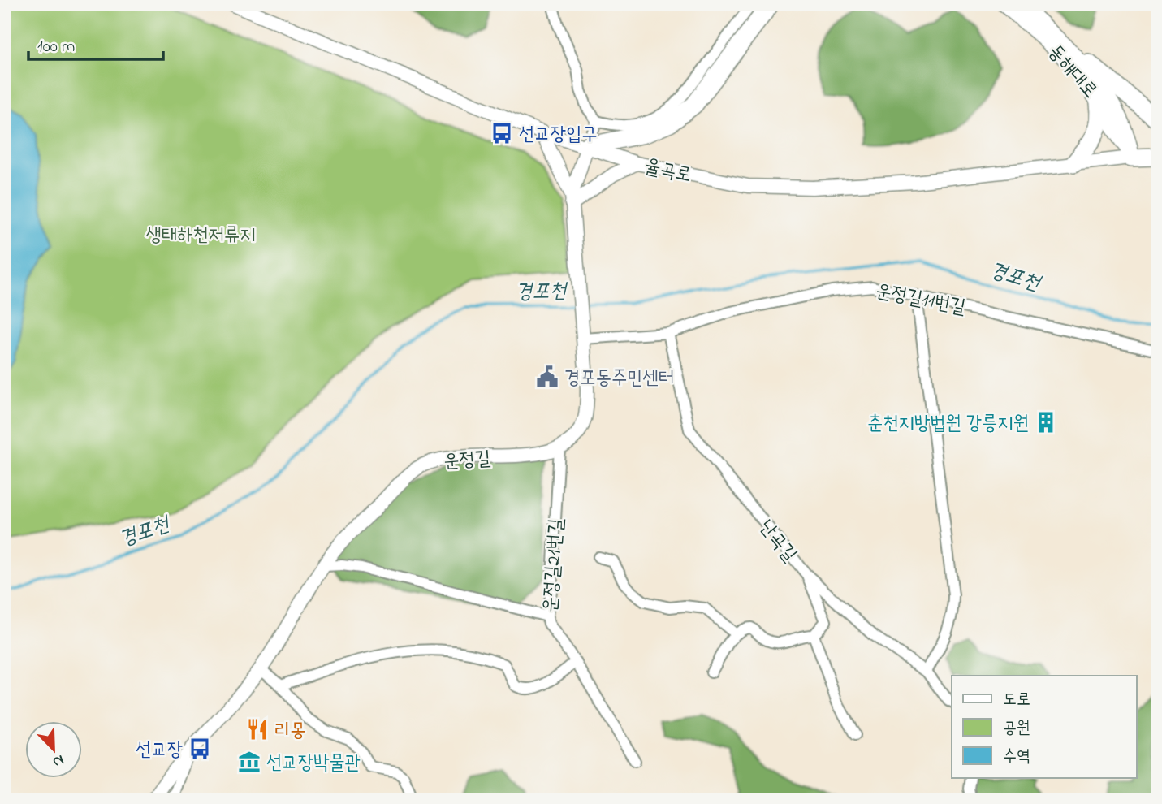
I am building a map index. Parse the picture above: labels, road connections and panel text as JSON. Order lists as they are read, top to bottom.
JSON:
{
  "streets": {
    "main road": ["동해대로"],
    "street": [
      "율곡로",
      "운정길11번길",
      "운정길",
      "난곡길",
      "운정길21번길"
    ]
  },
  "crossings": [
    ["동해대로", "율곡로"],
    ["율곡로", "운정길"],
    ["운정길11번길", "운정길"],
    ["운정길11번길", "난곡길"],
    ["운정길", "운정길21번길"]
  ],
  "water": ["경포천"],
  "parks": ["생태하천저류지"],
  "places": {
    "bus stop": ["선교장입구", "선교장"],
    "public building": ["경포동주민센터"],
    "building": ["춘천지방법원 강릉지원"],
    "restaurant": ["리몽"],
    "museum": ["선교장박물관"]
  },
  "legend": ["도로", "공원", "수역"],
  "scale_bar": "100 m",
  "north": "bottom right"
}
